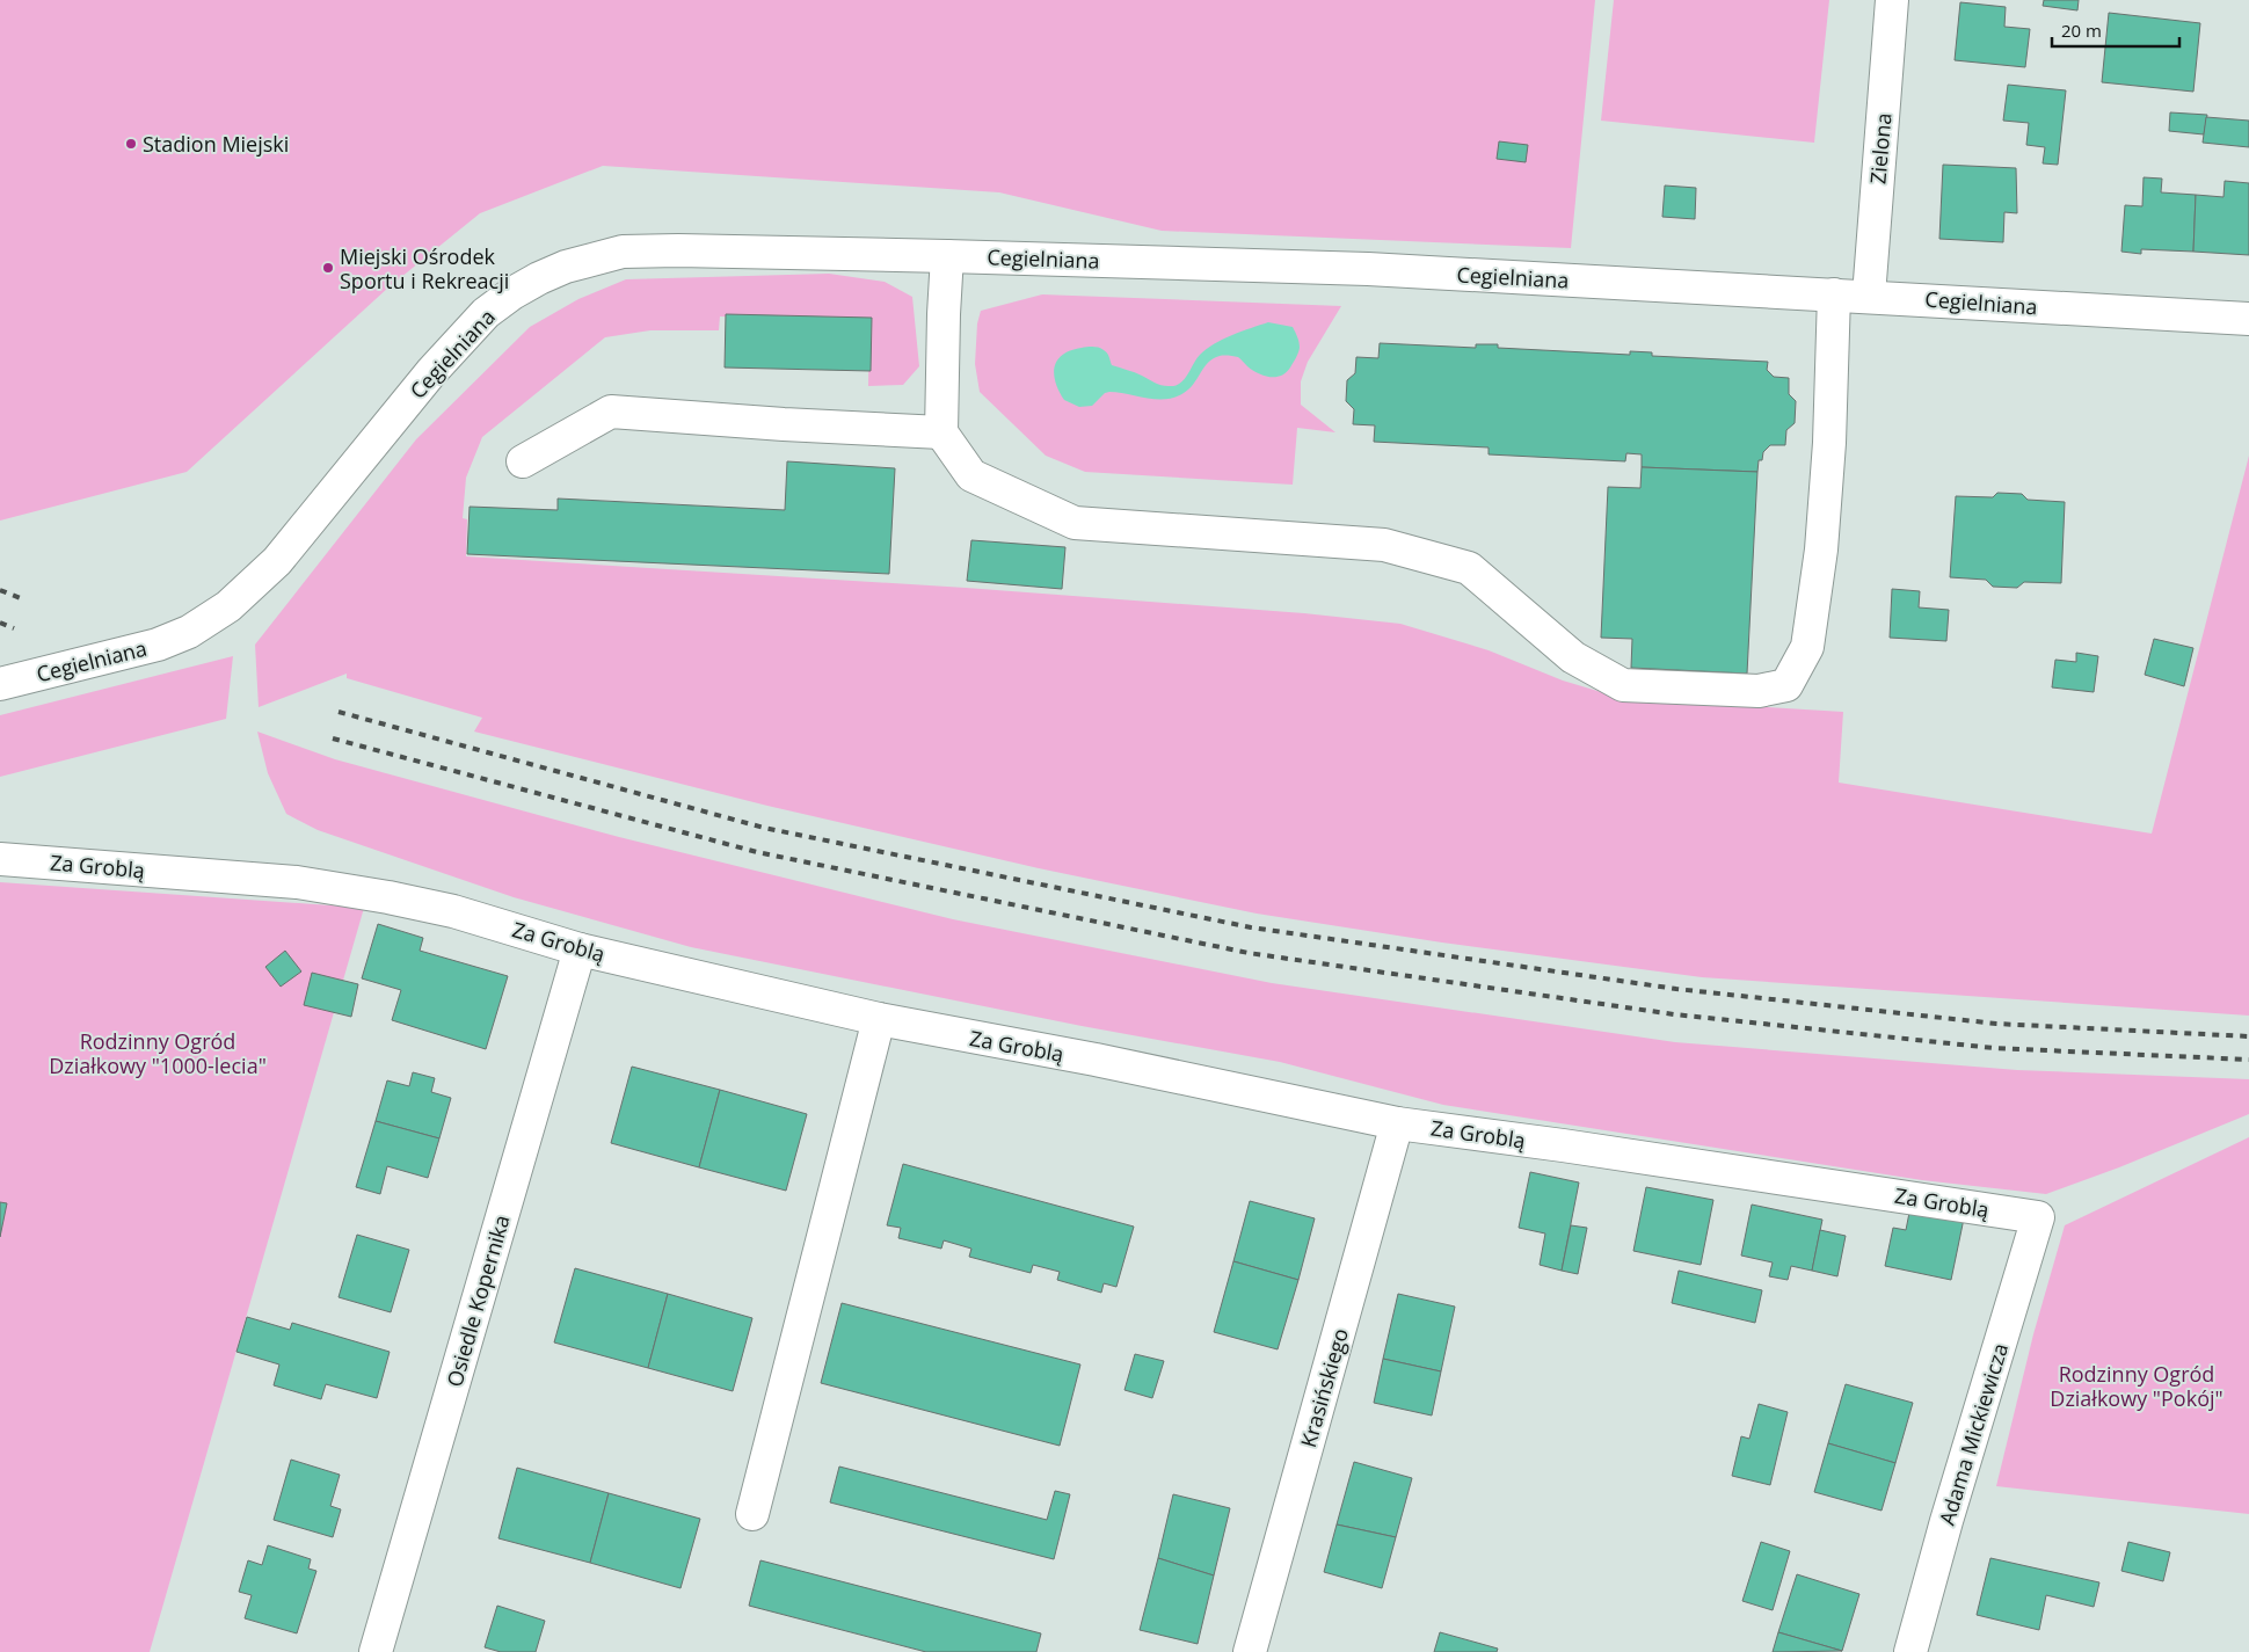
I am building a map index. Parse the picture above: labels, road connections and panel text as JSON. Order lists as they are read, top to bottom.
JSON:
{
  "streets": {
    "street": [
      "Zielona",
      "Cegielniana",
      "Za Groblą",
      "Osiedle Kopernika",
      "Krasińskiego",
      "Adama Mickiewicza"
    ]
  },
  "crossings": [
    ["Zielona", "Cegielniana"],
    ["Za Groblą", "Osiedle Kopernika"],
    ["Za Groblą", "Krasińskiego"],
    ["Za Groblą", "Adama Mickiewicza"]
  ],
  "parks": ["Rodzinny Ogród Działkowy \"1000-lecia\"", "Rodzinny Ogród Działkowy \"Pokój\""],
  "places": ["Stadion Miejski", "Miejski Ośrodek Sportu i Rekreacji"],
  "scale_bar": "20 m"
}
